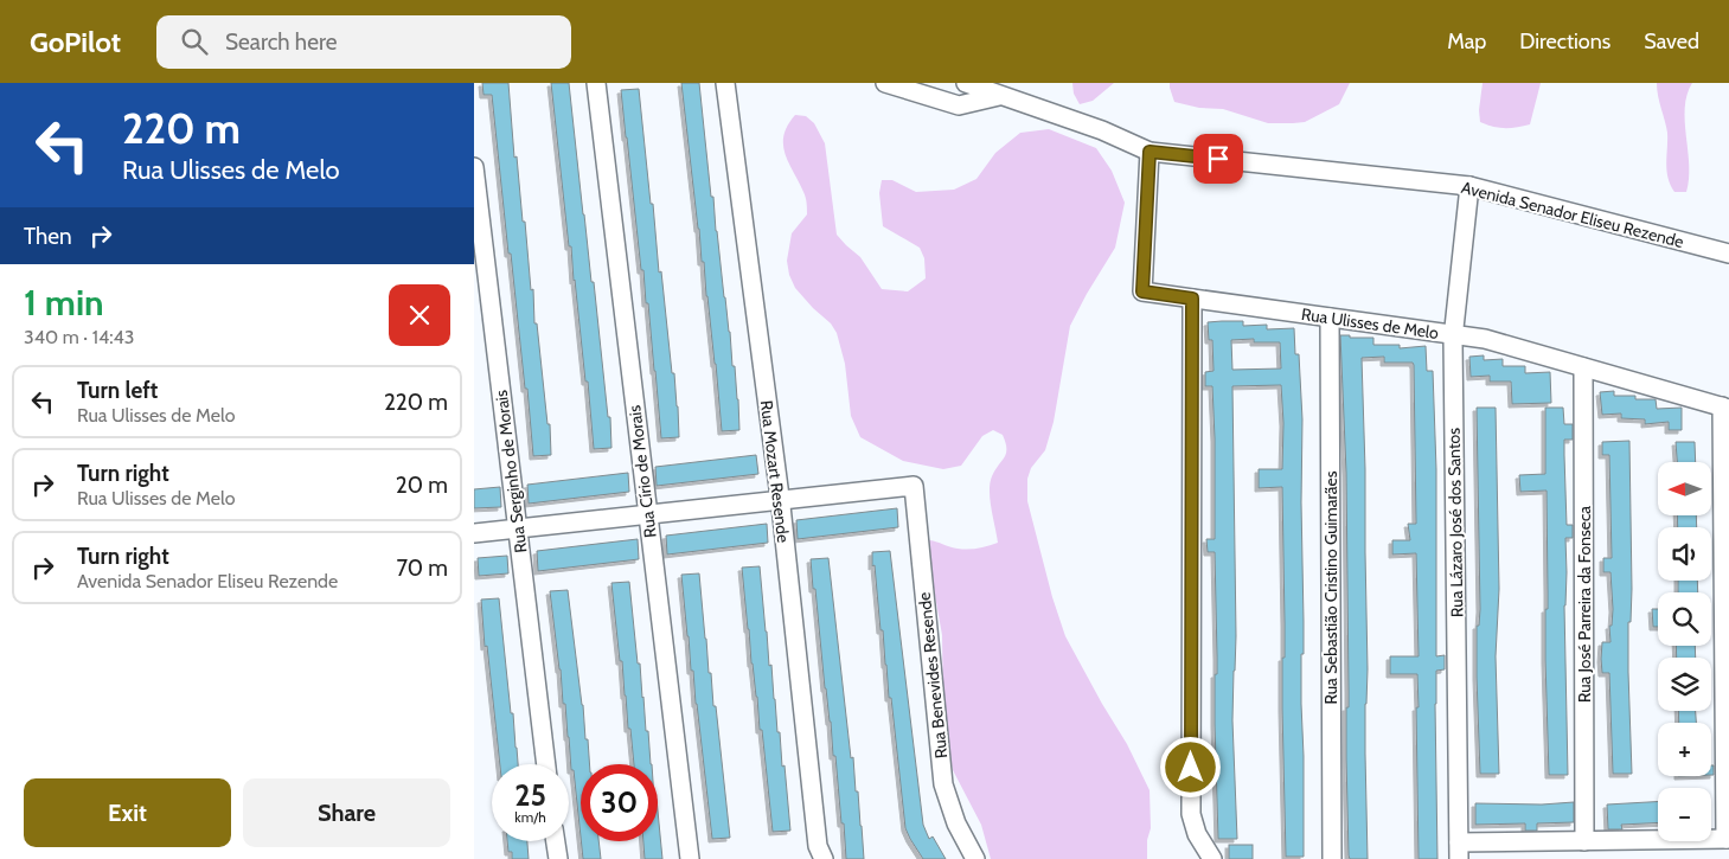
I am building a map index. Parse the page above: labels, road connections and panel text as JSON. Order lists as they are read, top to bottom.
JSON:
{
  "streets": {
    "street": [
      "Avenida Senador Eliseu Rezende",
      "Rua Ulisses de Melo",
      "Rua Serginho de Morais",
      "Rua Círio de Morais",
      "Rua Mozart Resende",
      "Rua Lázaro José dos Santos",
      "Rua Sebastião Cristino Guimarães",
      "Rua José Parreira da Fonseca",
      "Rua Benevides Resende"
    ]
  },
  "crossings": [
    ["Avenida Senador Eliseu Rezende", "Rua Ulisses de Melo"],
    ["Avenida Senador Eliseu Rezende", "Rua Lázaro José dos Santos"],
    ["Rua Ulisses de Melo", "Rua Lázaro José dos Santos"],
    ["Rua Ulisses de Melo", "Rua Sebastião Cristino Guimarães"],
    ["Rua Ulisses de Melo", "Rua José Parreira da Fonseca"],
    ["Rua Mozart Resende", "Rua Benevides Resende"]
  ],
  "north": "left",
  "page": {
    "header": "GoPilot",
    "search": "Search here",
    "nav": ["Map", "Directions", "Saved"],
    "turn": ["220 m", "Rua Ulisses de Melo"],
    "then": "Then",
    "heading": ["1 min", "340 m · 14:43"],
    "list": [
      {
        "name": "Turn left",
        "note": "Rua Ulisses de Melo",
        "value": "220 m"
      },
      {
        "name": "Turn right",
        "note": "Rua Ulisses de Melo",
        "value": "20 m"
      },
      {
        "name": "Turn right",
        "note": "Avenida Senador Eliseu Rezende",
        "value": "70 m"
      }
    ],
    "map_buttons": ["+", "−"],
    "speed": "25 km/h",
    "limit": "30",
    "buttons": ["Exit", "Share"]
  }
}
